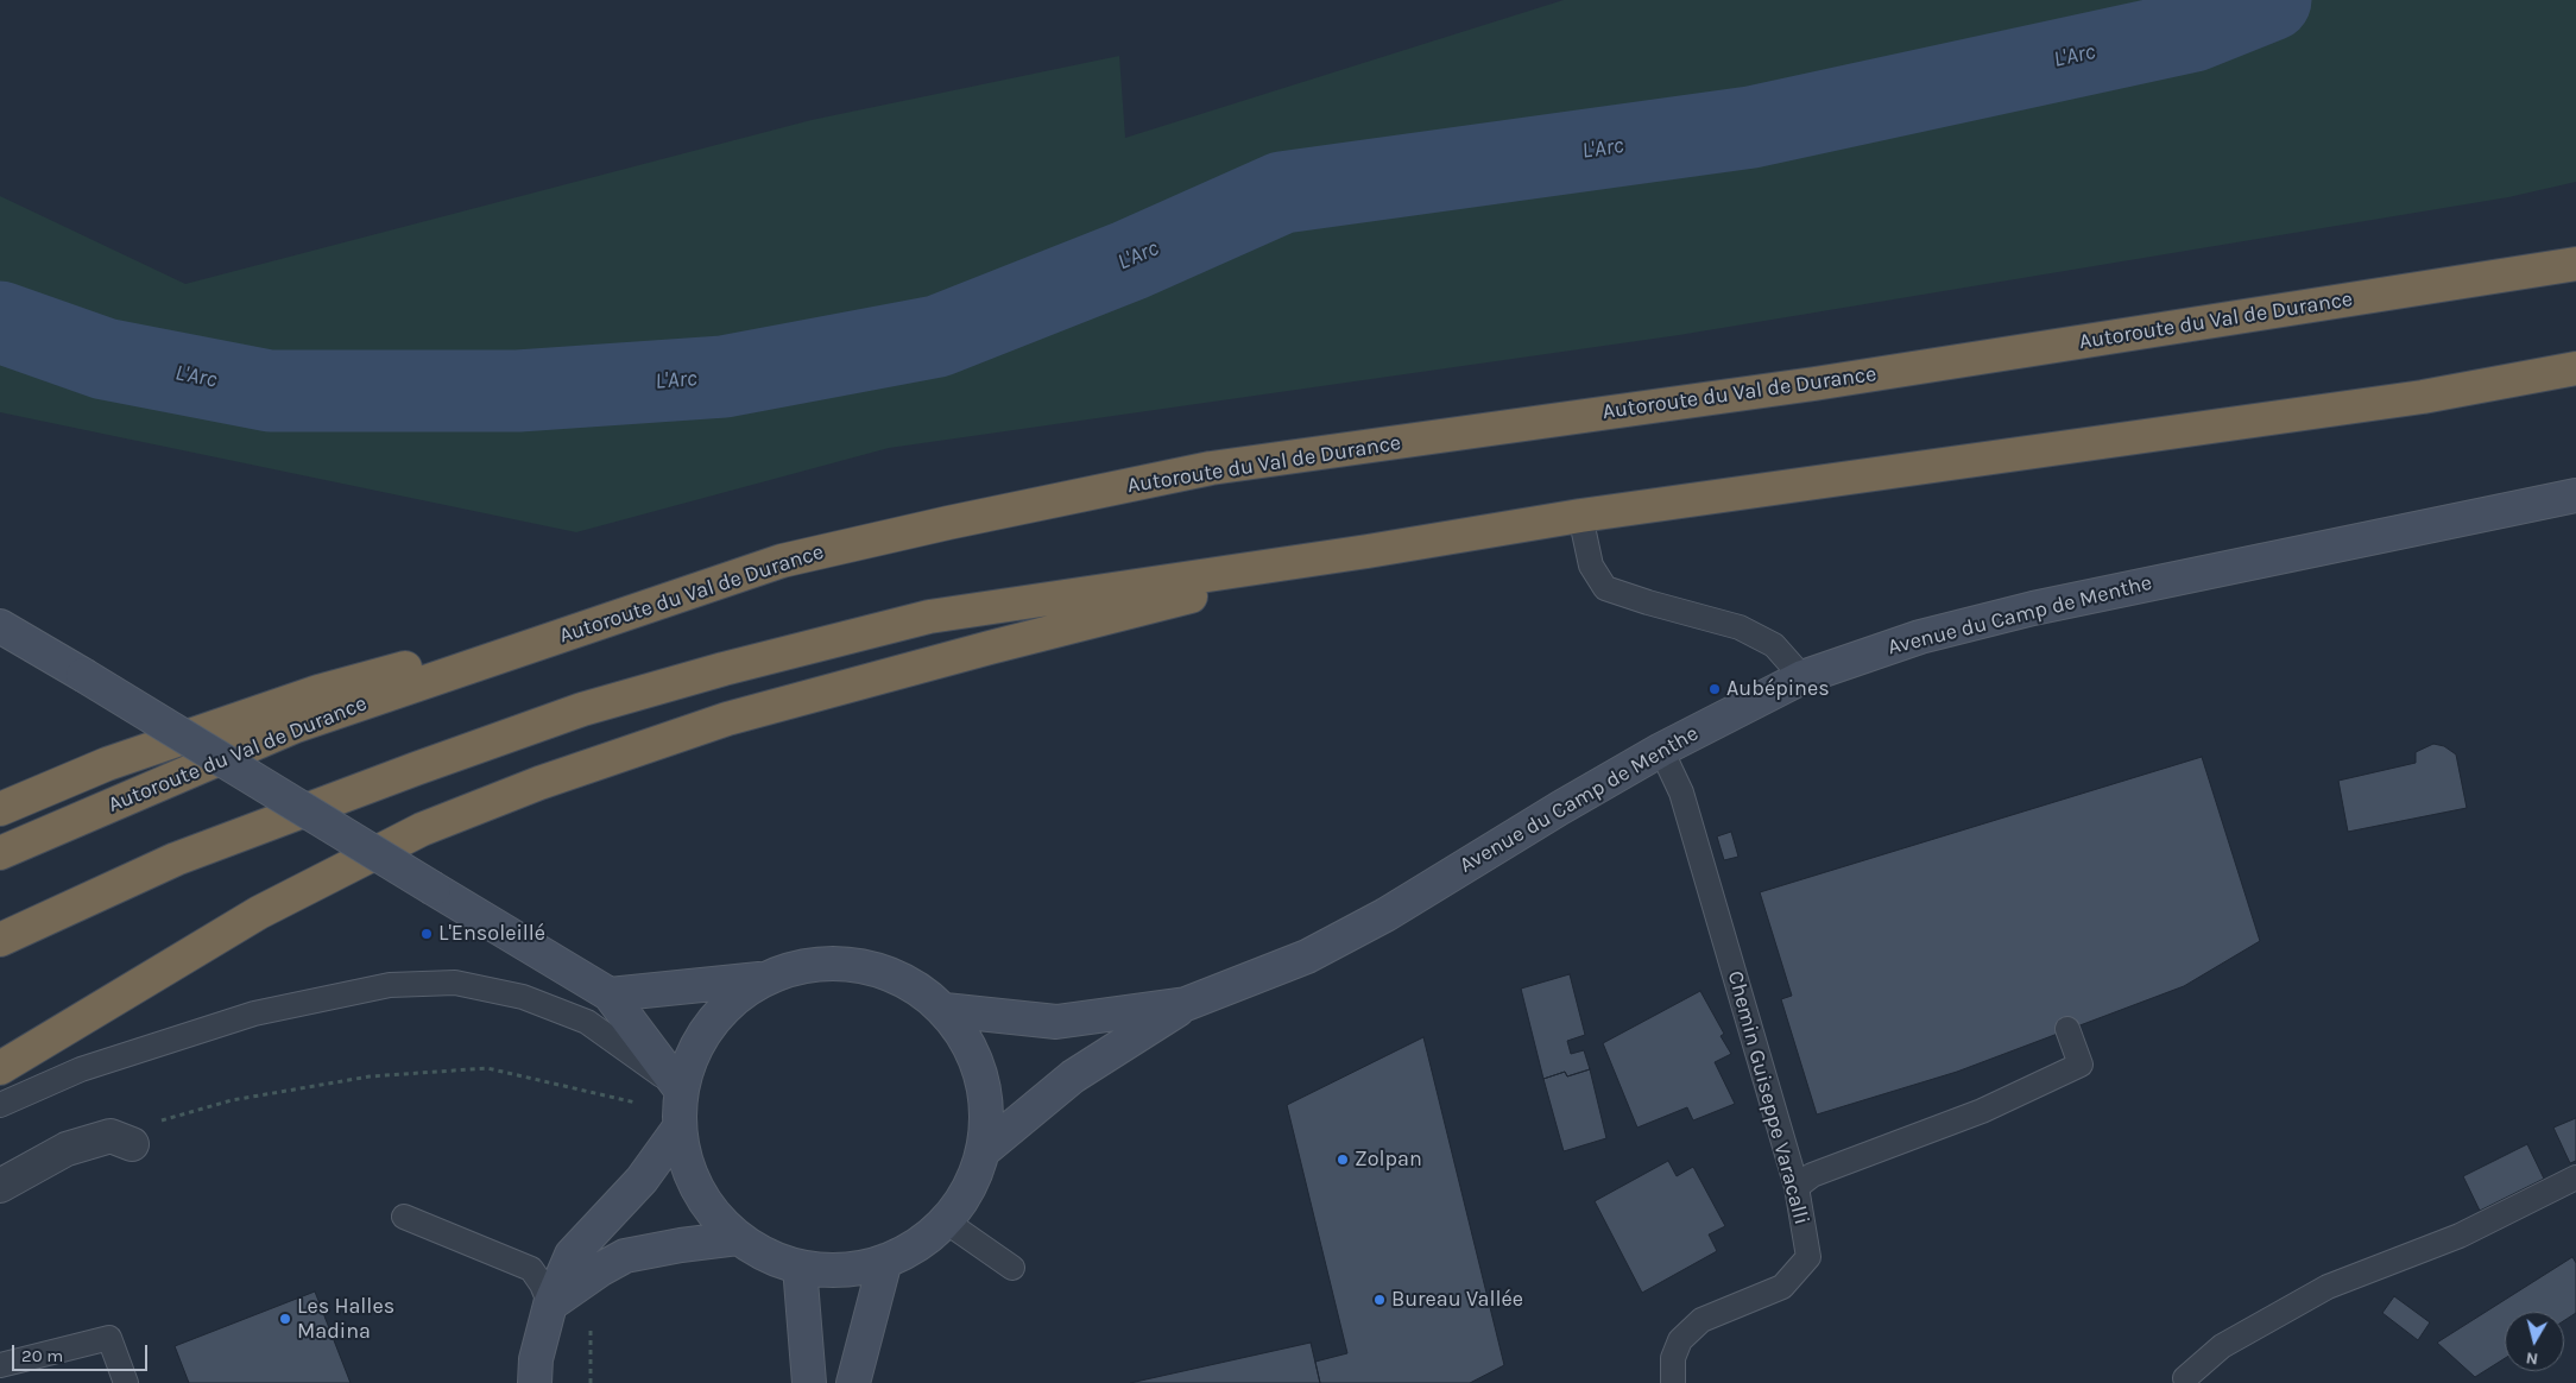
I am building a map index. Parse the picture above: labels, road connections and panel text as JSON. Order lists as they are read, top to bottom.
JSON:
{
  "streets": {
    "highway": ["Autoroute du Val de Durance"],
    "main road": ["Avenue du Camp de Menthe"],
    "lane": ["Chemin Guiseppe Varacalli"]
  },
  "crossings": [
    ["Avenue du Camp de Menthe", "Chemin Guiseppe Varacalli"]
  ],
  "water": ["L'Arc"],
  "places": [
    "Aubépines",
    "L'Ensoleillé",
    "Zolpan",
    "Bureau Vallée",
    "Les Halles Madina"
  ],
  "scale_bar": "20 m",
  "north": "bottom"
}
